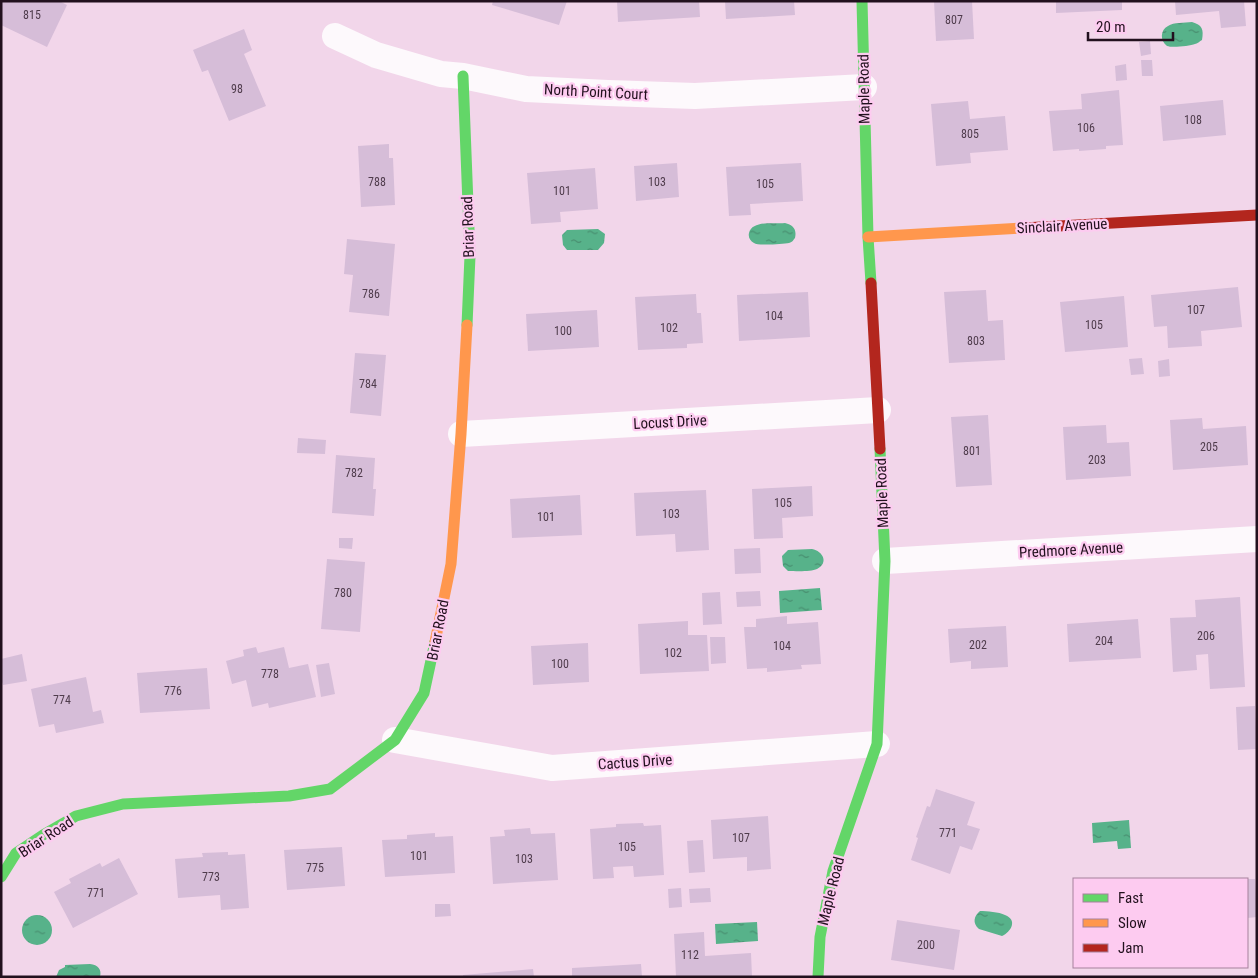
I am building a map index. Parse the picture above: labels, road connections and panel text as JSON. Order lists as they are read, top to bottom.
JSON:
{
  "streets": {
    "street": [
      "Maple Road",
      "North Point Court",
      "Sinclair Avenue",
      "Briar Road",
      "Locust Drive",
      "Predmore Avenue",
      "Cactus Drive"
    ]
  },
  "crossings": [
    ["Maple Road", "North Point Court"],
    ["Maple Road", "Sinclair Avenue"],
    ["Maple Road", "Locust Drive"],
    ["Maple Road", "Predmore Avenue"],
    ["Maple Road", "Cactus Drive"],
    ["North Point Court", "Briar Road"],
    ["Briar Road", "Locust Drive"],
    ["Briar Road", "Cactus Drive"]
  ],
  "house_numbers": [
    "815",
    "807",
    "98",
    "108",
    "106",
    "805",
    "788",
    "103",
    "105",
    "101",
    "786",
    "107",
    "104",
    "105",
    "102",
    "100",
    "803",
    "784",
    "205",
    "801",
    "203",
    "782",
    "105",
    "103",
    "101",
    "780",
    "206",
    "204",
    "202",
    "104",
    "102",
    "100",
    "778",
    "776",
    "774",
    "771",
    "107",
    "105",
    "101",
    "103",
    "775",
    "773",
    "771",
    "200",
    "112"
  ],
  "legend": ["Fast", "Slow", "Jam"],
  "scale_bar": "20 m"
}
